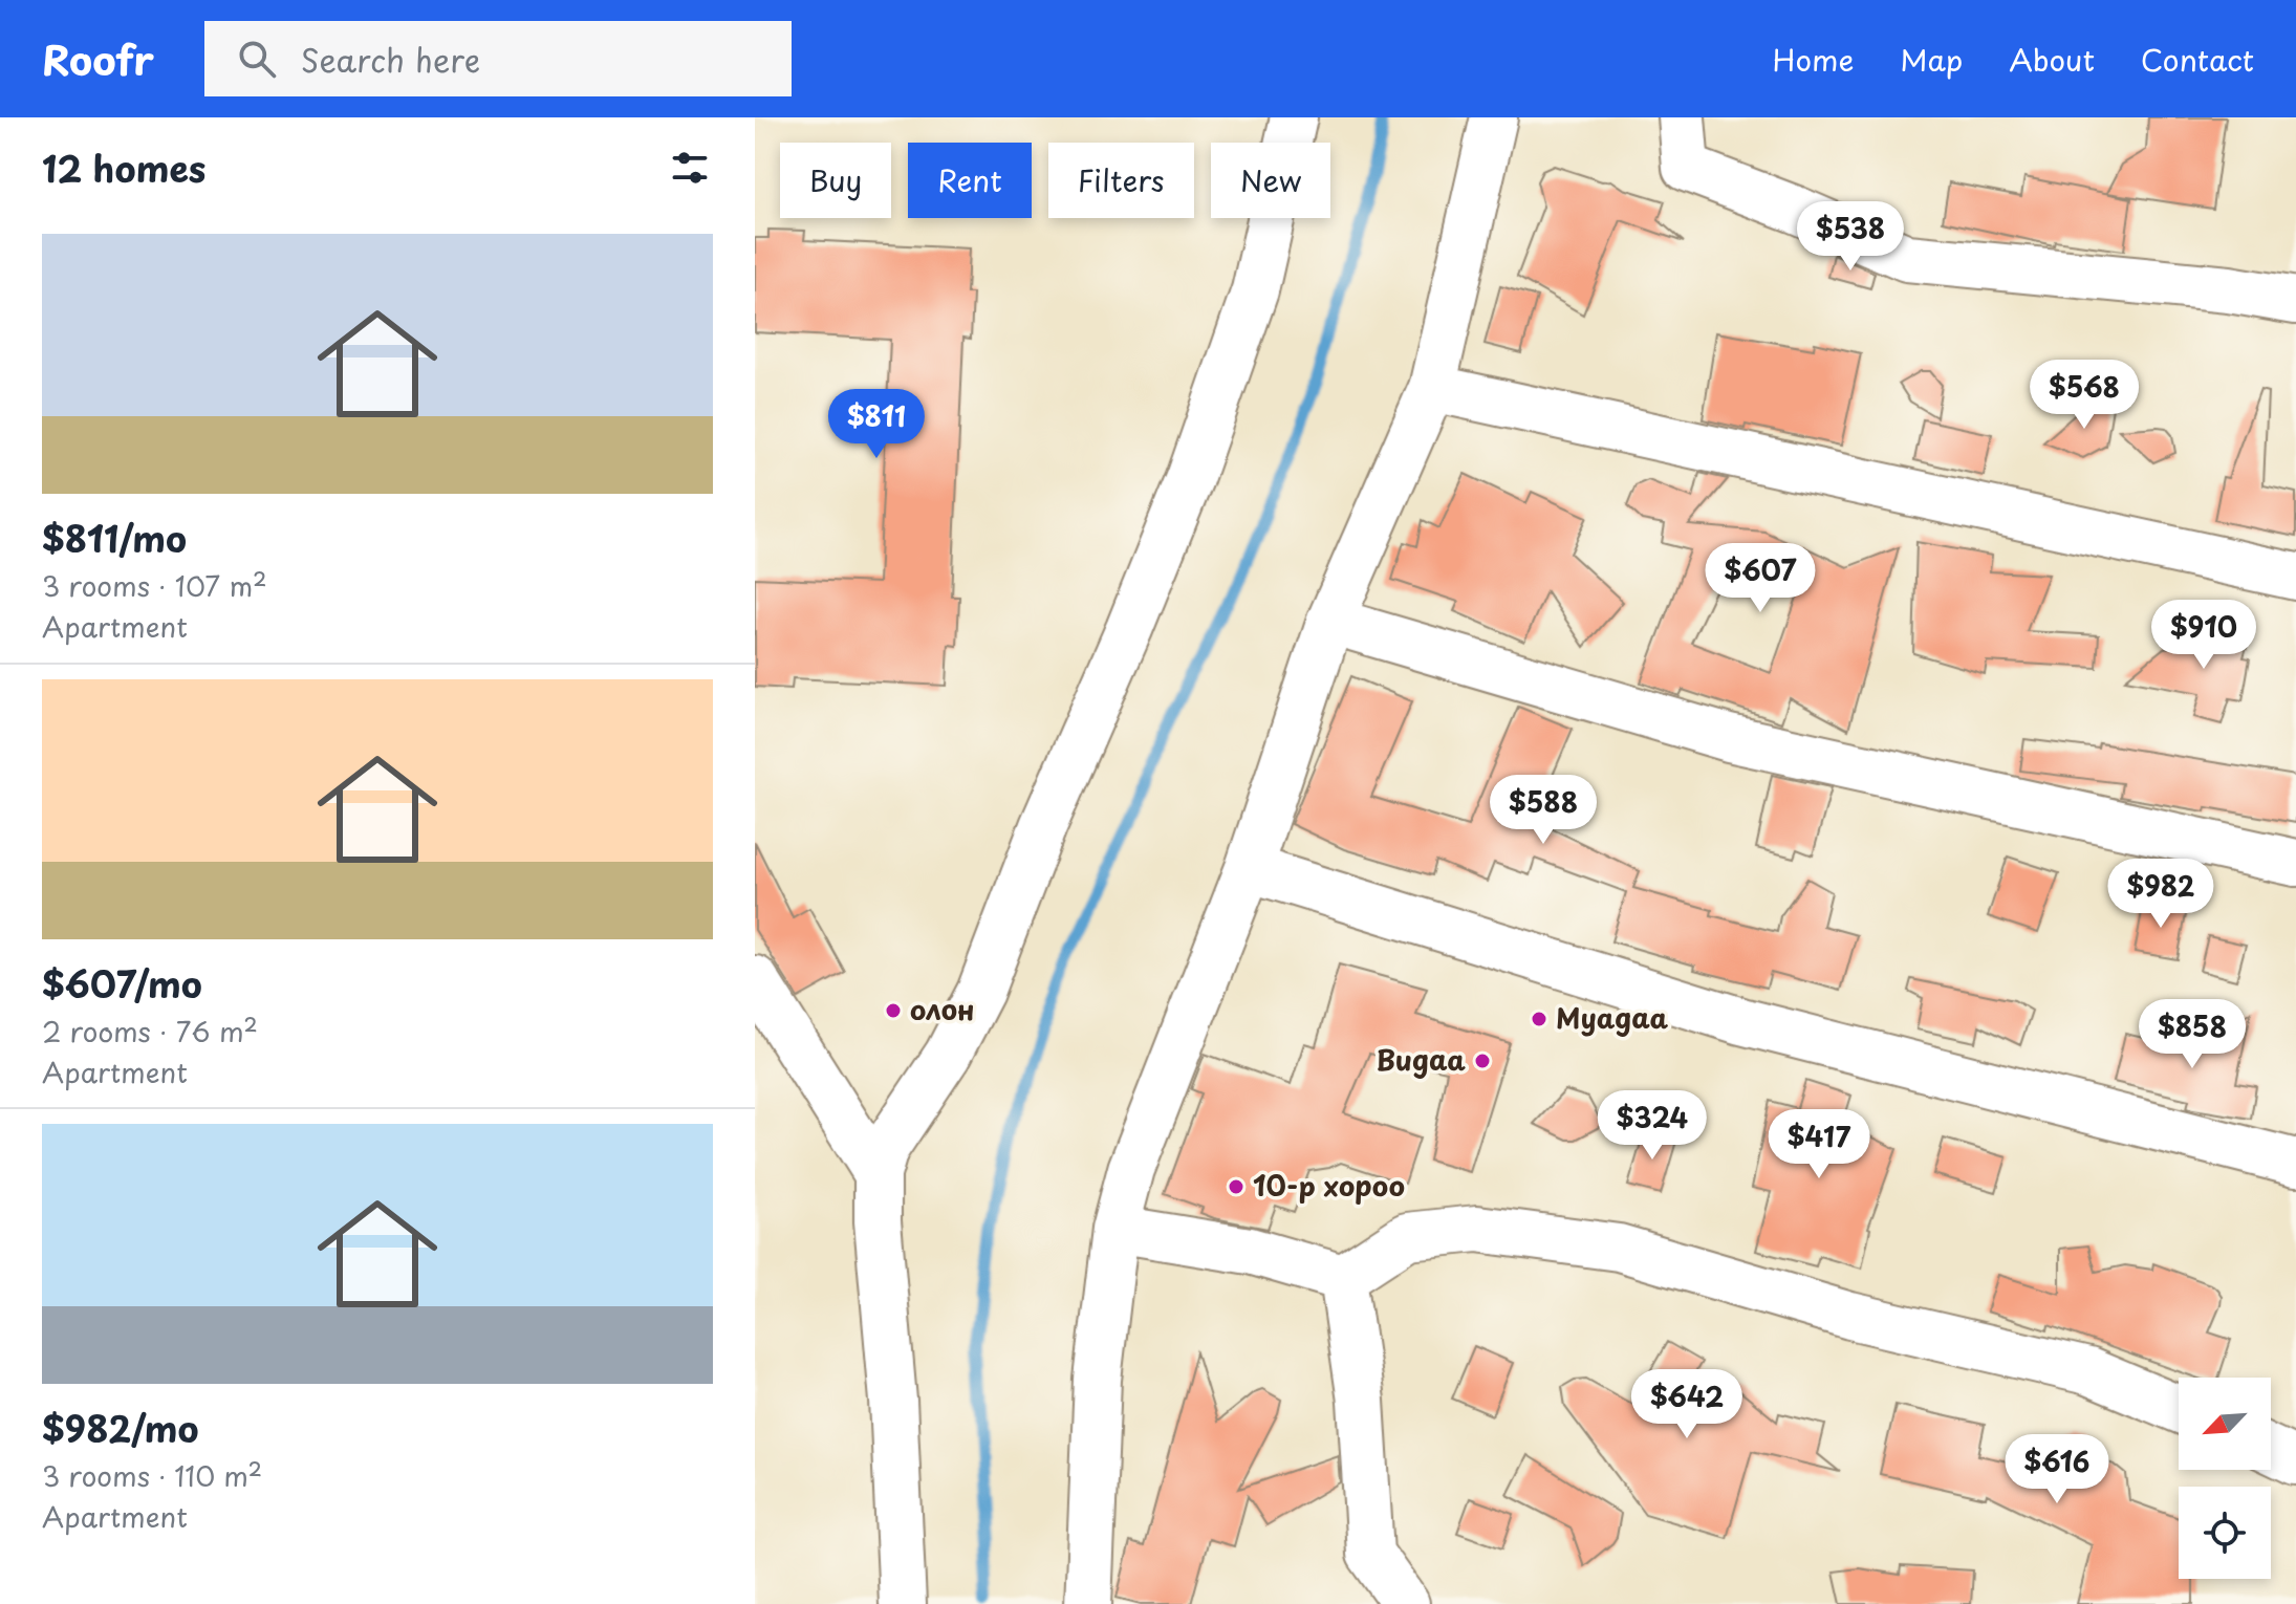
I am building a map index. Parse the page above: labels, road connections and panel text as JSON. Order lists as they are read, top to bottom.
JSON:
{
  "places": [
    "олон",
    "Myagaa",
    "Bugaa",
    "10-р хороо"
  ],
  "north": "bottom left",
  "page": {
    "header": "Roofr",
    "search": "Search here",
    "nav": [
      "Home",
      "Map",
      "About",
      "Contact"
    ],
    "heading": "12 homes",
    "chip": [
      "Buy",
      "Rent",
      "Filters",
      "New"
    ],
    "price": [
      "$538",
      "$568",
      "$811",
      "$607",
      "$910",
      "$588",
      "$982",
      "$858",
      "$324",
      "$417",
      "$642",
      "$616"
    ],
    "list": [
      {
        "name": "$811/mo",
        "note": "3 rooms · 107 m² · Apartment"
      },
      {
        "name": "$607/mo",
        "note": "2 rooms · 76 m² · Apartment"
      },
      {
        "name": "$982/mo",
        "note": "3 rooms · 110 m² · Apartment"
      }
    ]
  }
}
